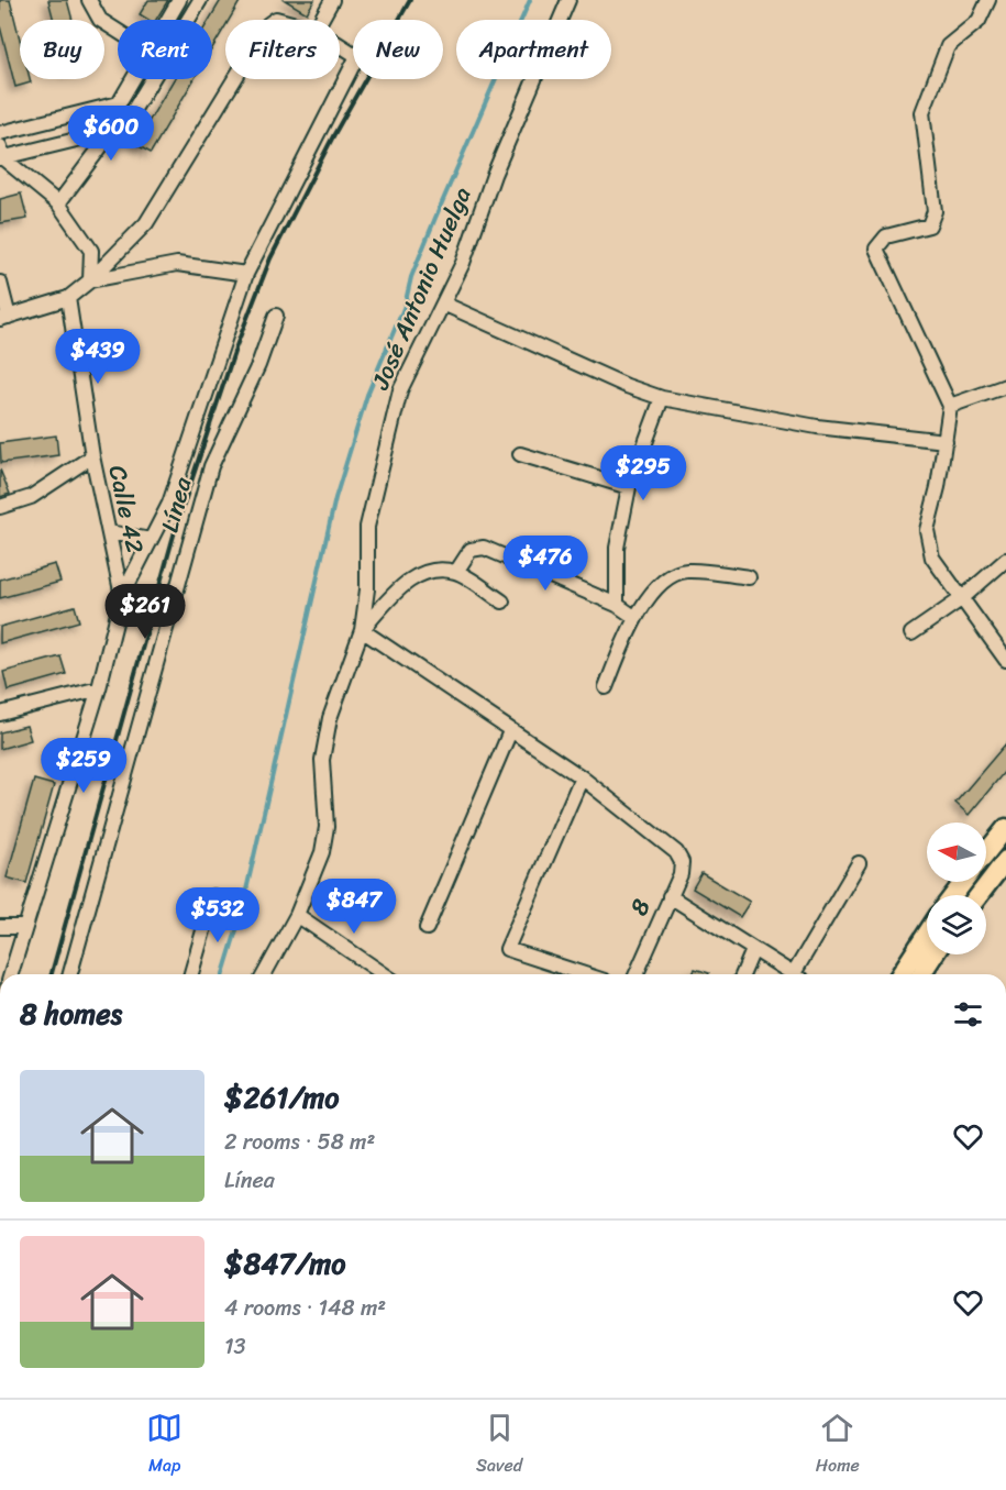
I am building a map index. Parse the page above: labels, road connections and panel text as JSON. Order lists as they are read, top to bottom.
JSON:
{
  "streets": {
    "street": [
      "José Antonio Huelga",
      "Línea",
      "Calle 42",
      "8"
    ]
  },
  "crossings": [
    ["Línea", "Calle 42"]
  ],
  "north": "left",
  "page": {
    "chip": [
      "Buy",
      "Rent",
      "Filters",
      "New",
      "Apartment"
    ],
    "price": [
      "$600",
      "$439",
      "$295",
      "$476",
      "$261",
      "$259",
      "$847",
      "$532"
    ],
    "heading": "8 homes",
    "list": [
      {
        "name": "$261/mo",
        "note": "2 rooms · 58 m² · Línea"
      },
      {
        "name": "$847/mo",
        "note": "4 rooms · 148 m² · 13"
      }
    ],
    "tabs": ["Map", "Saved", "Home"]
  }
}
